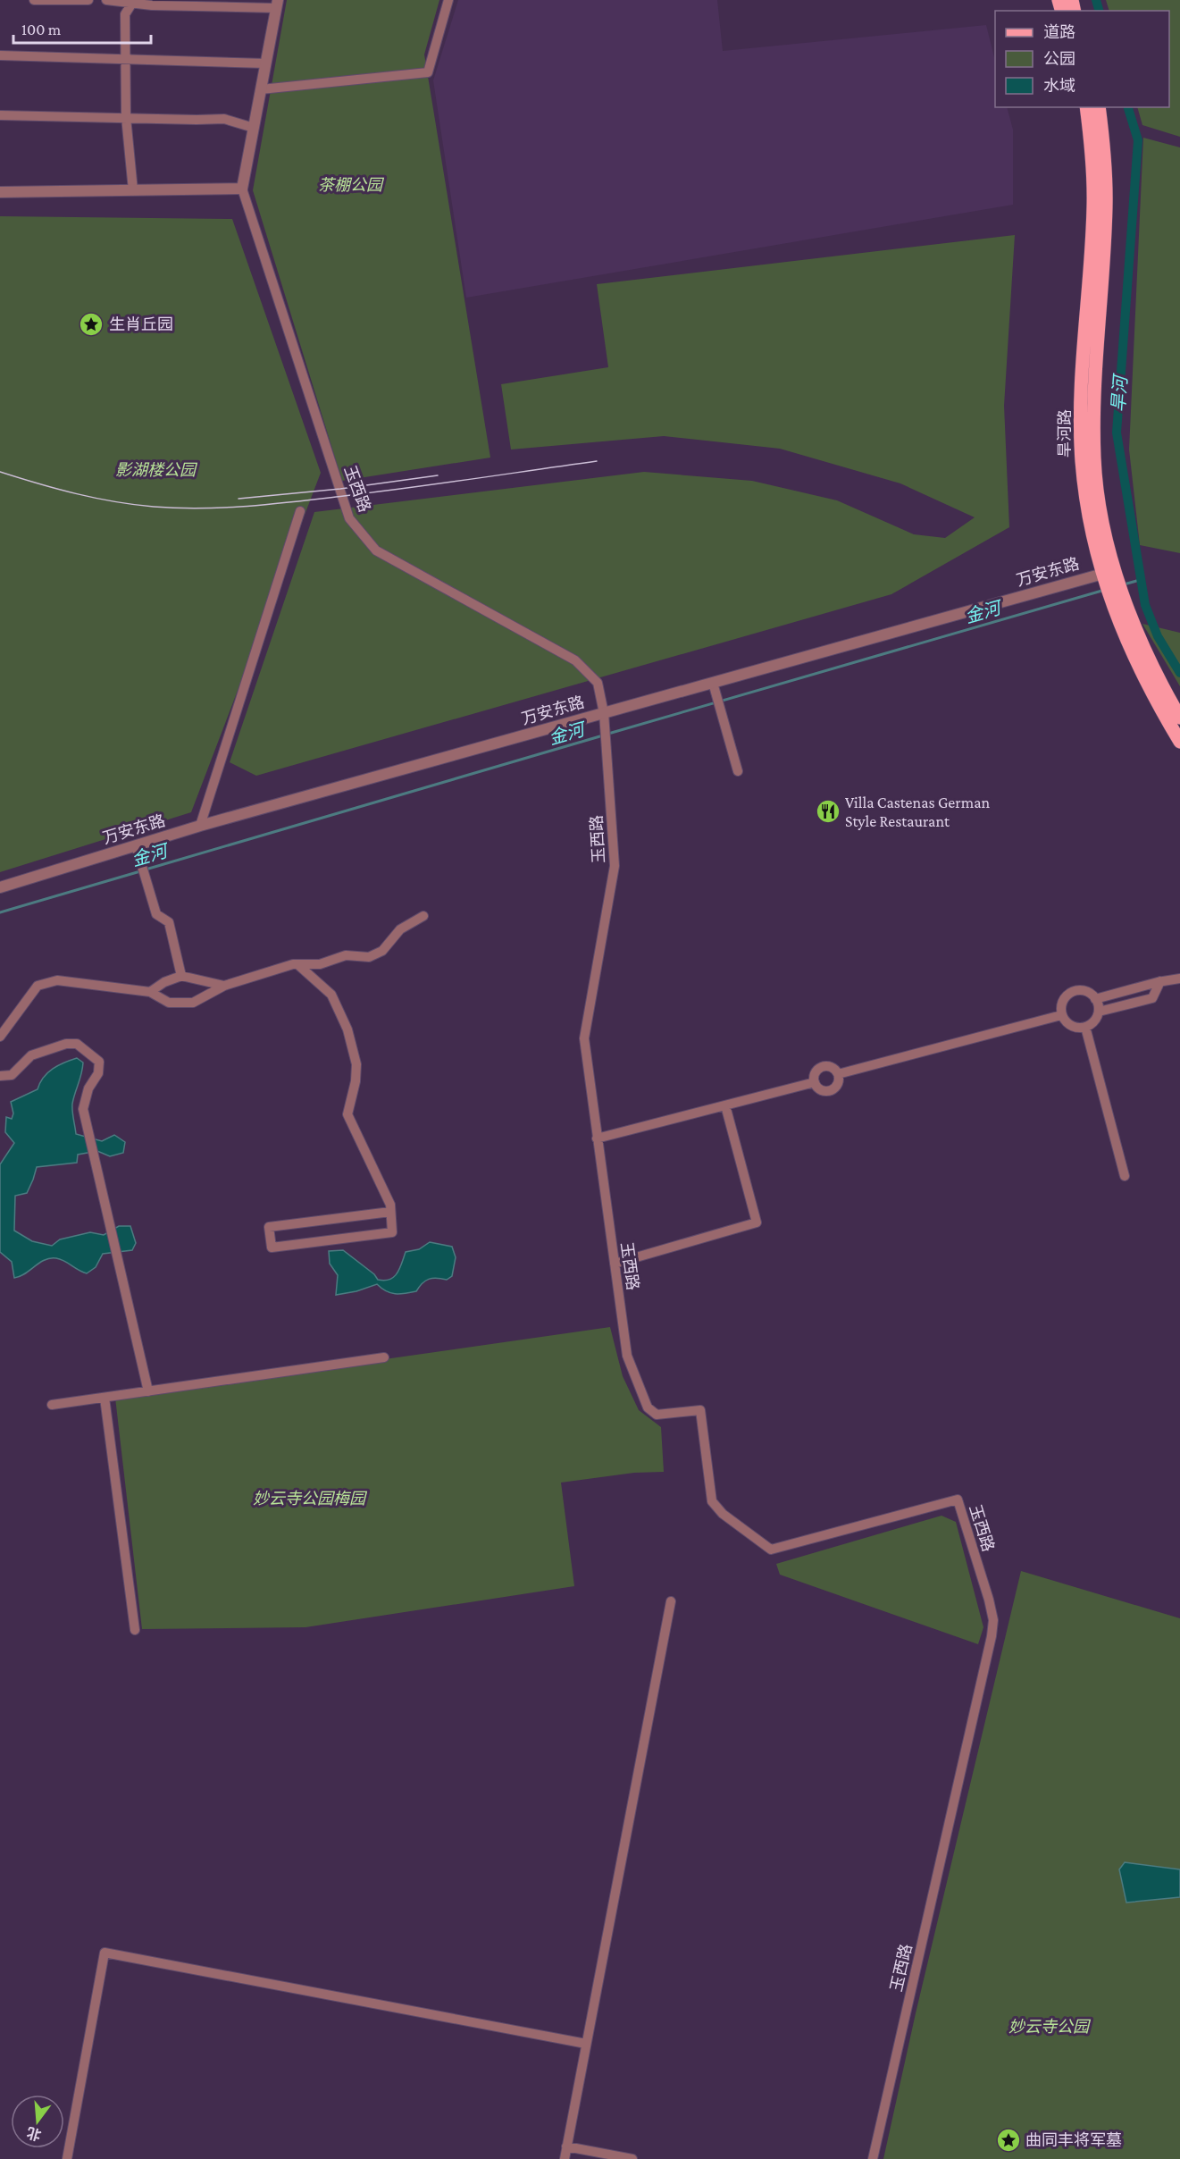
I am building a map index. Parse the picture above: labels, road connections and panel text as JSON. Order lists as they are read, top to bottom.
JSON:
{
  "streets": {
    "main road": ["旱河路"],
    "street": ["玉西路", "万安东路"]
  },
  "crossings": [
    ["旱河路", "万安东路"],
    ["玉西路", "万安东路"]
  ],
  "water": ["旱河", "金河"],
  "parks": [
    "茶棚公园",
    "影湖楼公园",
    "妙云寺公园梅园",
    "妙云寺公园"
  ],
  "places": {
    "place": ["生肖丘园", "曲同丰将军墓"],
    "restaurant": ["Villa Castenas German Style Restaurant"]
  },
  "legend": ["道路", "公园", "水域"],
  "scale_bar": "100 m",
  "north": "bottom"
}
